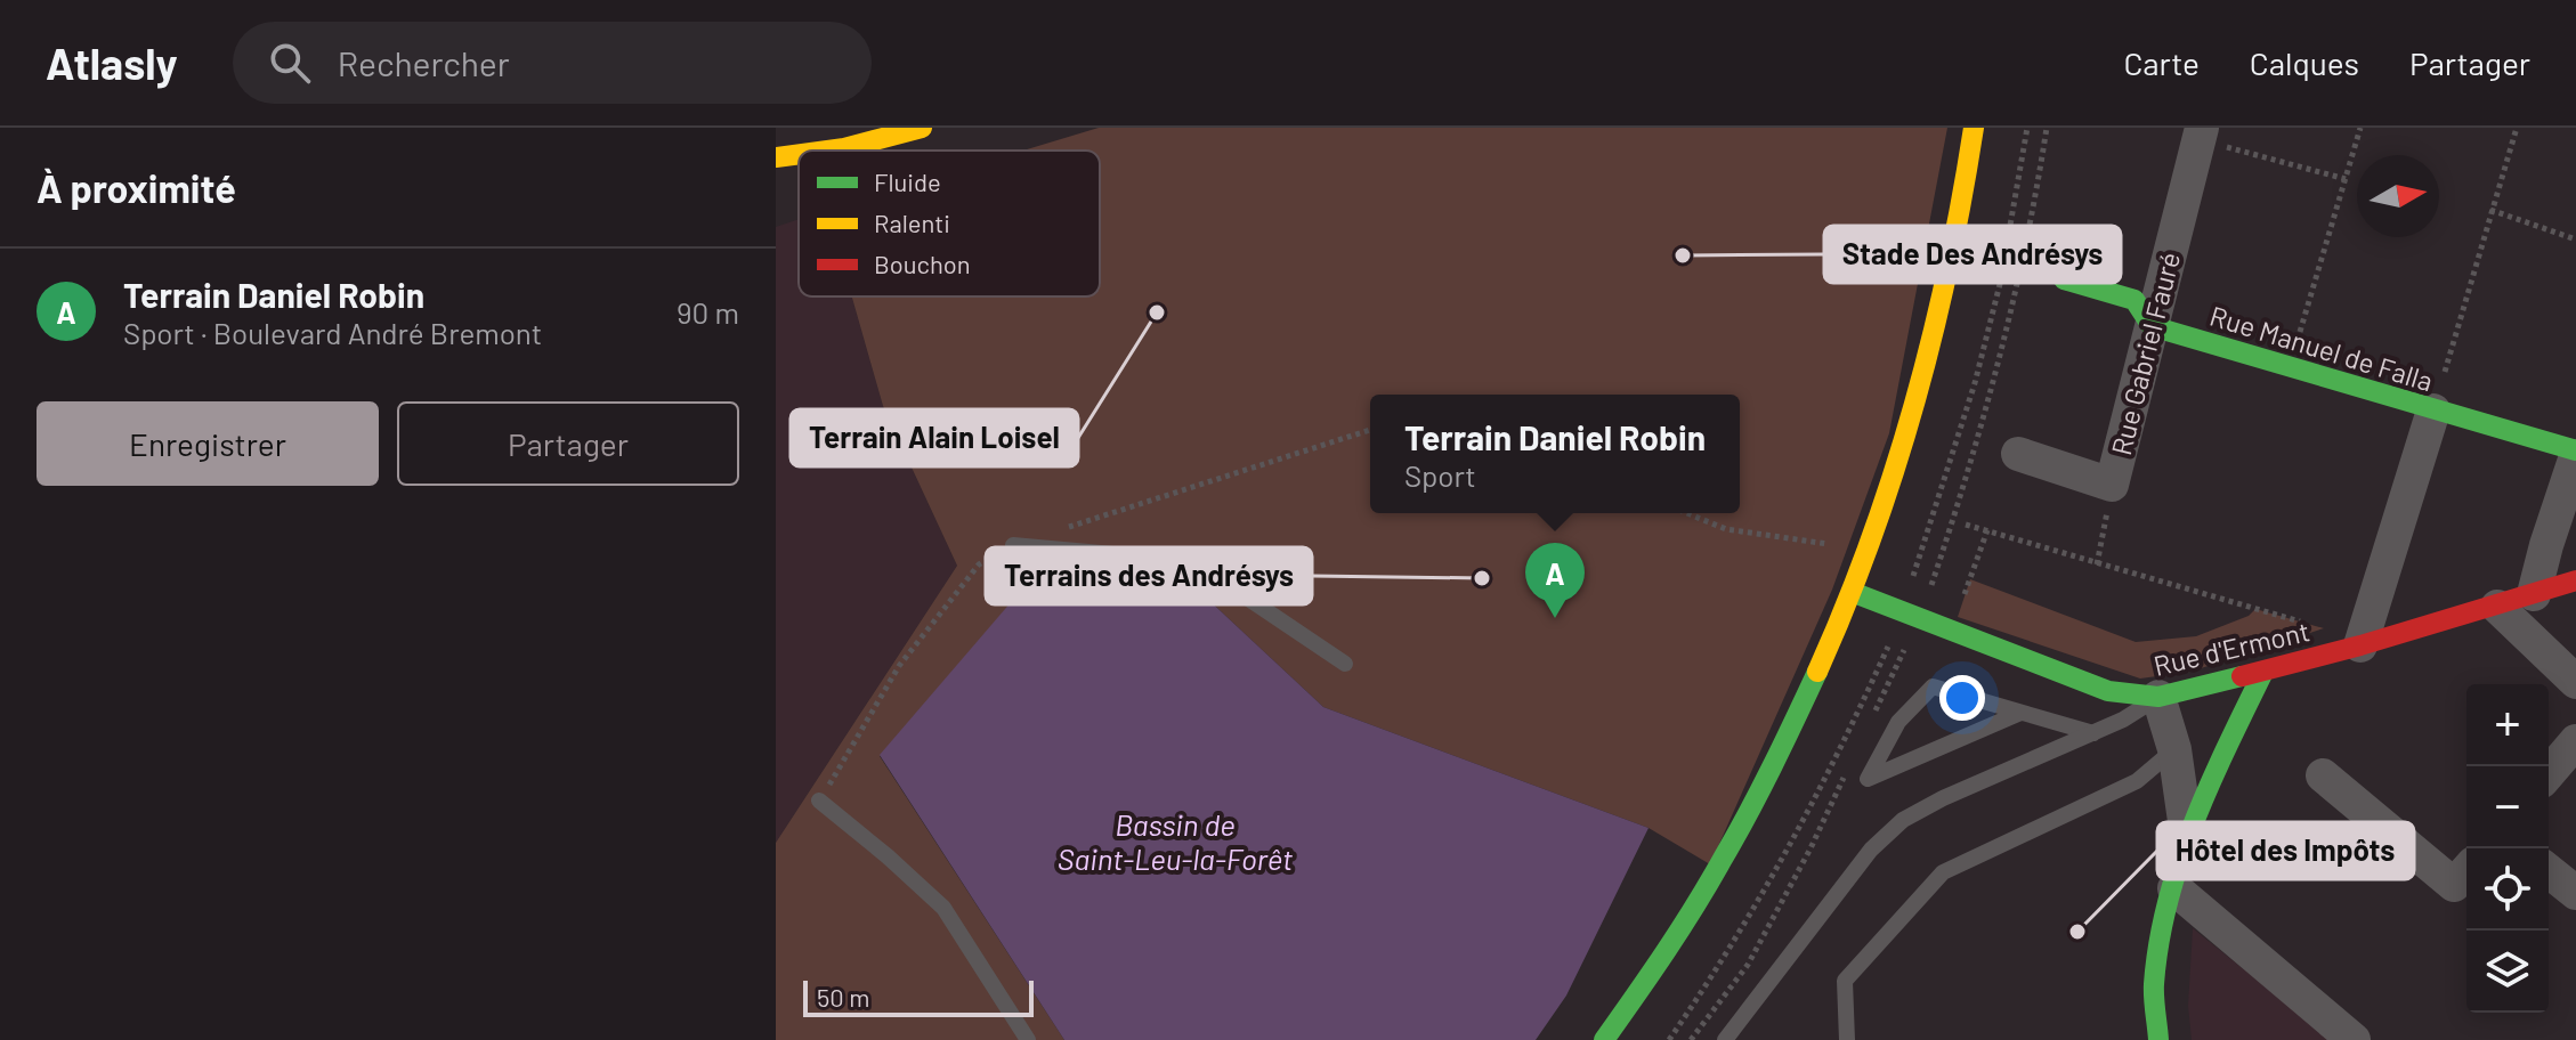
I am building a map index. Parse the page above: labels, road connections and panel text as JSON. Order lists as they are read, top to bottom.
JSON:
{
  "streets": {
    "main road": ["Rue Manuel de Falla", "Rue d'Ermont"],
    "street": ["Rue Gabriel Fauré"]
  },
  "crossings": [
    ["Rue Manuel de Falla", "Rue Gabriel Fauré"]
  ],
  "water": ["Bassin de Saint-Leu-la-Forêt"],
  "places": [
    "Stade Des Andrésys",
    "Terrain Alain Loisel",
    "Terrains des Andrésys",
    "Hôtel des Impôts"
  ],
  "legend": ["Fluide", "Ralenti", "Bouchon"],
  "scale_bar": "50 m",
  "north": "right",
  "page": {
    "header": "Atlasly",
    "search": "Rechercher",
    "nav": ["Carte", "Calques", "Partager"],
    "heading": "À proximité",
    "list": [
      {
        "mark": "A",
        "name": "Terrain Daniel Robin",
        "note": "Sport · Boulevard André Bremont",
        "value": "90 m"
      }
    ],
    "buttons": ["Enregistrer", "Partager"],
    "popup": ["Terrain Daniel Robin", "Sport"],
    "pins": "A",
    "map_buttons": ["+", "−"],
    "scale": "50 m"
  }
}
